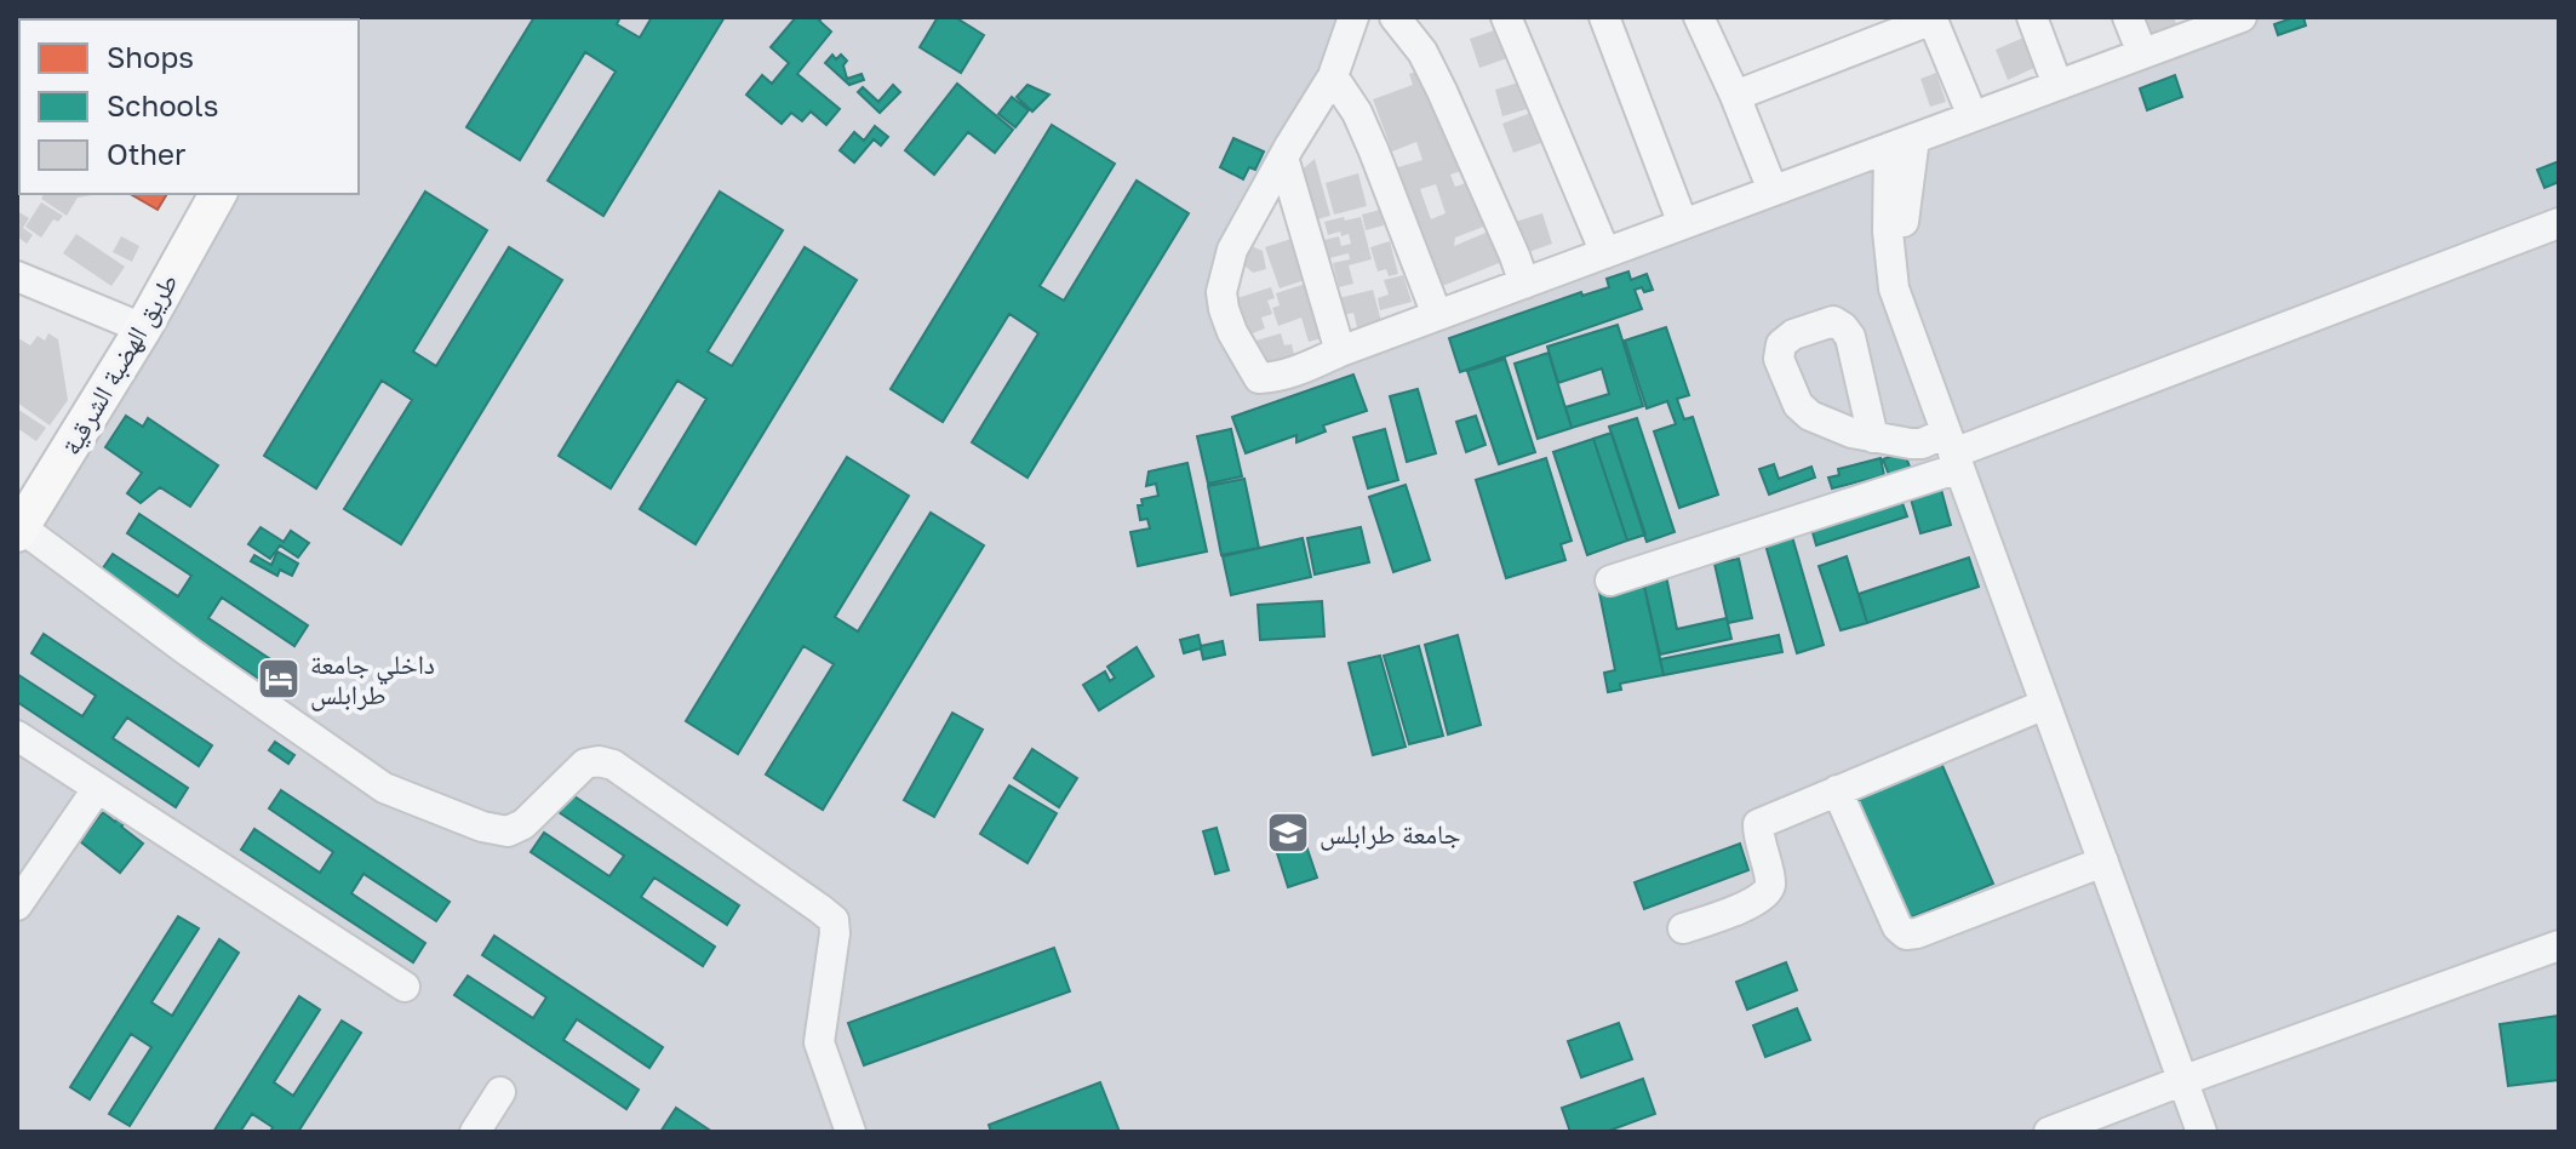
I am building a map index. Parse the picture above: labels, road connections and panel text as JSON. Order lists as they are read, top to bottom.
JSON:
{
  "streets": {
    "main road": ["طريق الهضبة الشرقية"]
  },
  "places": {
    "hotel": ["داخلي جامعة طرابلس"],
    "school or university": ["جامعة طرابلس"]
  },
  "legend": ["Shops", "Schools", "Other"]
}
